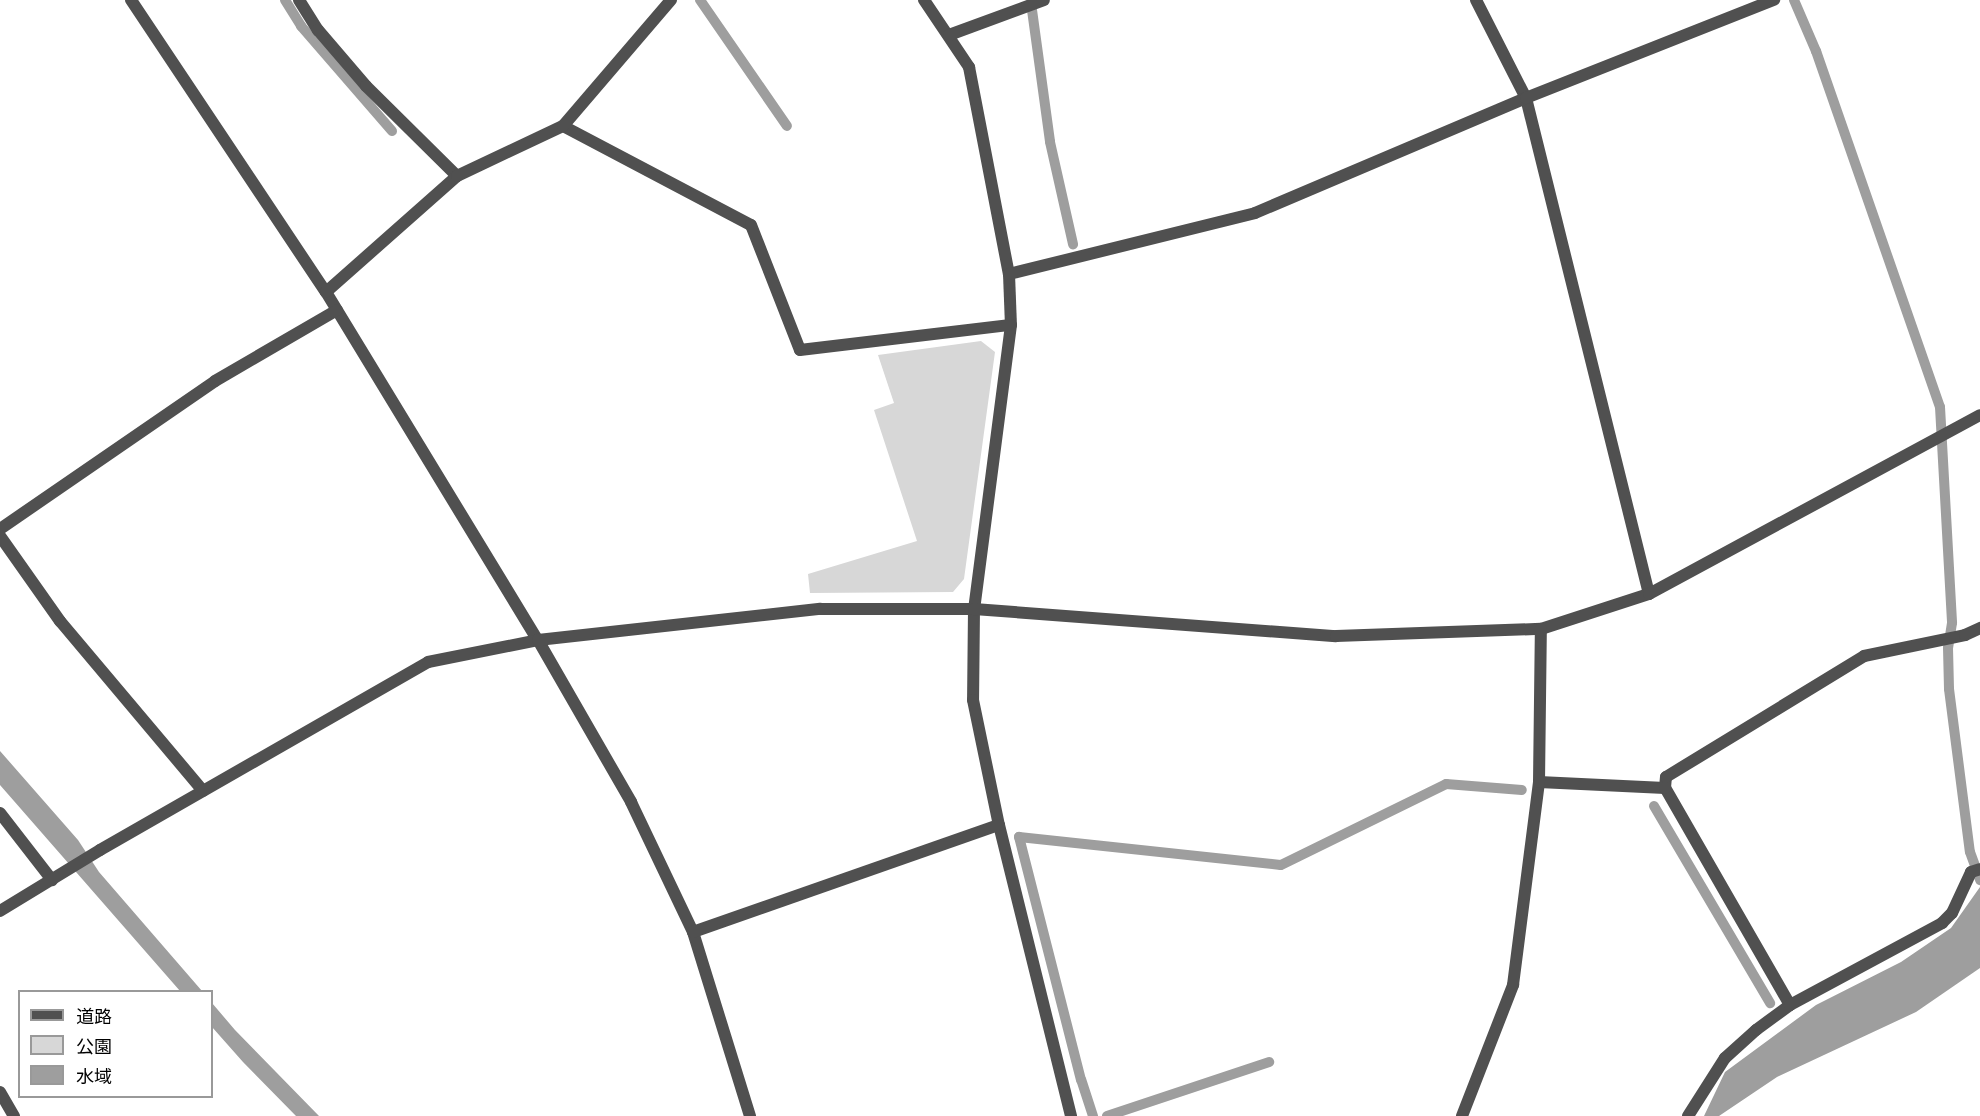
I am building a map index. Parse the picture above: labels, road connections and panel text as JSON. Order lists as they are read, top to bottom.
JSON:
{
  "legend": ["道路", "公園", "水域"]
}
